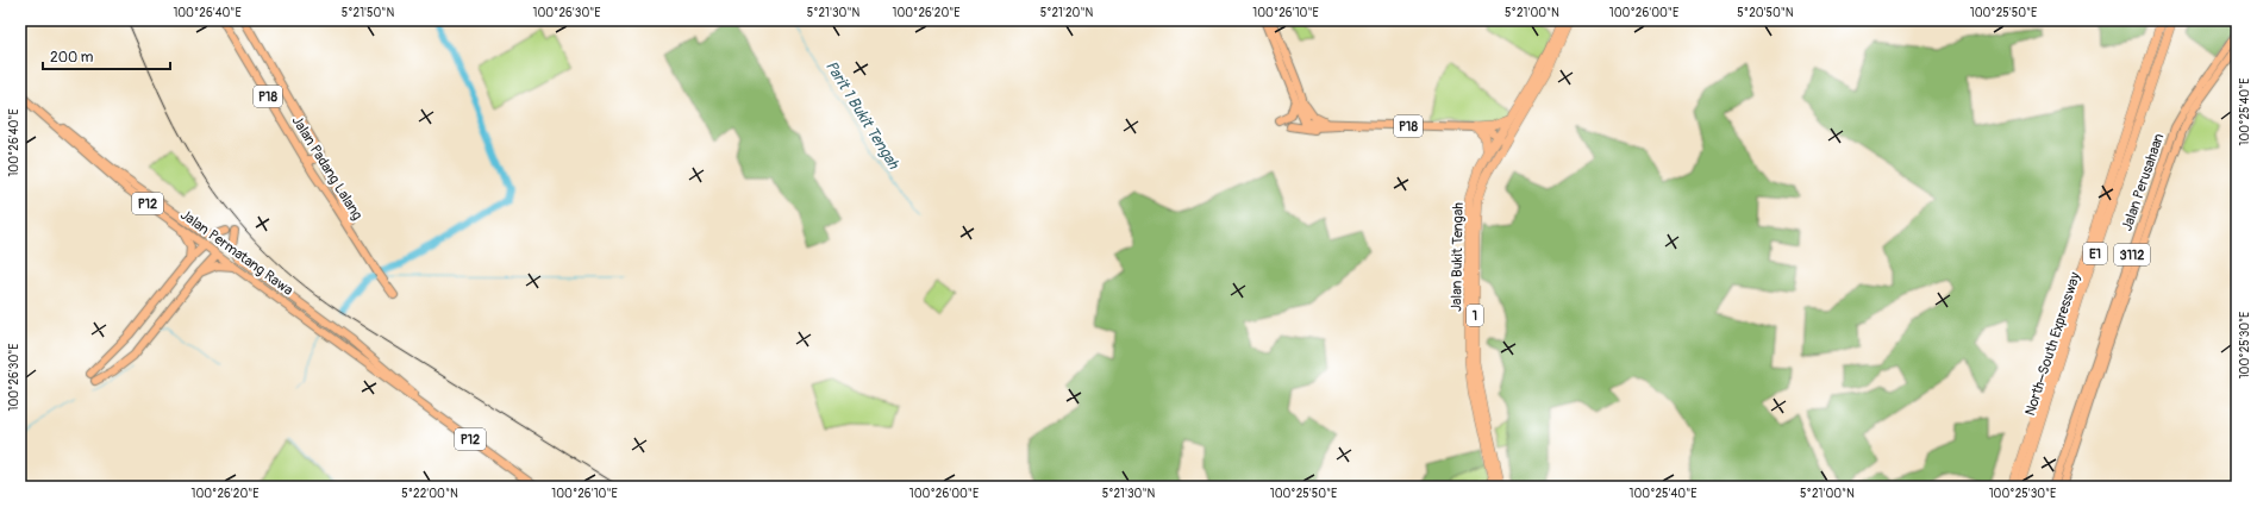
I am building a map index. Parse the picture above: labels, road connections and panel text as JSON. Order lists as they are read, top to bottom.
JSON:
{
  "streets": {
    "highway": [
      "E1",
      "Jalan Bukit Tengah",
      "1",
      "North–South Expressway"
    ],
    "main road": [
      "P18",
      "Jalan Padang Lalang",
      "Jalan Perusahaan",
      "P12",
      "Jalan Permatang Rawa",
      "3112"
    ]
  },
  "crossings": [
    ["P18", "Jalan Bukit Tengah"],
    ["P12", "Jalan Permatang Rawa"]
  ],
  "water": ["Parit 1 Bukit Tengah"],
  "scale_bar": "200 m",
  "coordinates": [
    "100°26'40\"E",
    "5°21'50\"N",
    "100°26'30\"E",
    "5°21'30\"N",
    "100°26'20\"E",
    "5°21'20\"N",
    "100°26'10\"E",
    "5°21'00\"N",
    "100°26'00\"E",
    "5°20'50\"N",
    "100°25'50\"E",
    "100°25'40\"E",
    "100°25'30\"E",
    "5°22'00\"N"
  ]
}
